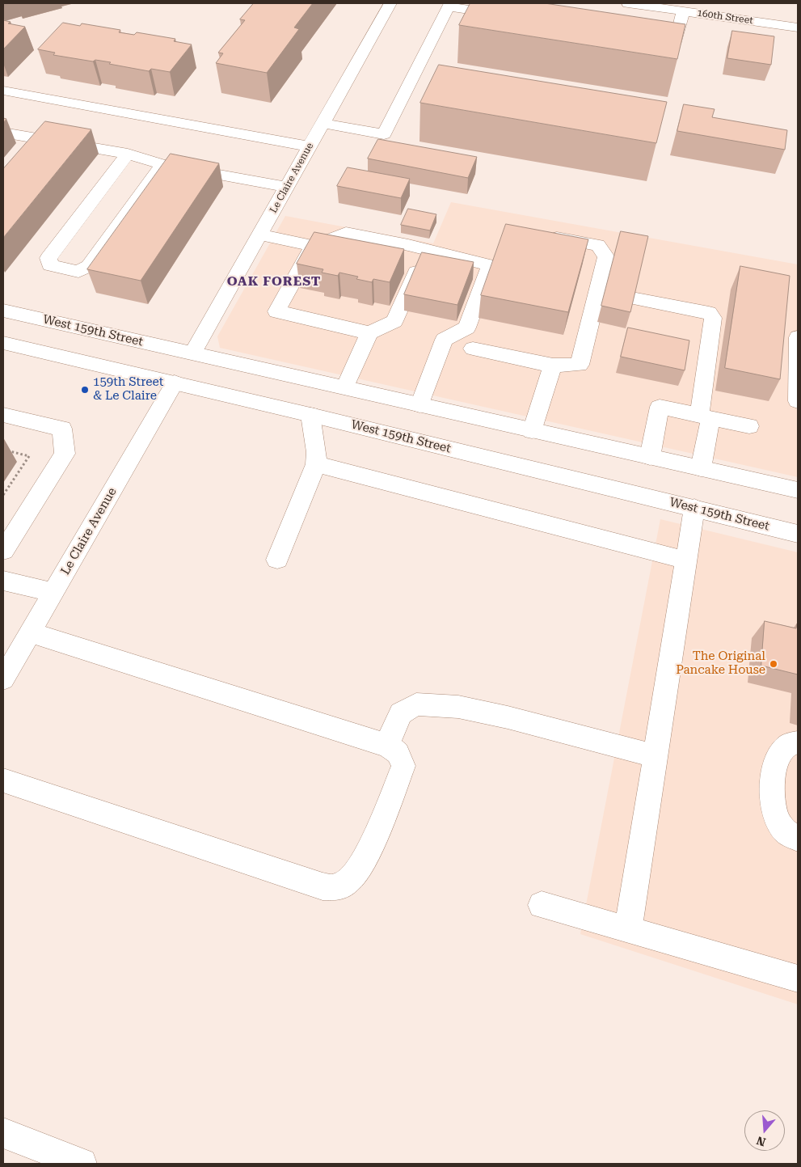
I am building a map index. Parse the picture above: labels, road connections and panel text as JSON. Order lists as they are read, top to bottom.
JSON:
{
  "streets": {
    "street": ["160th Street", "Le Claire Avenue", "West 159th Street"]
  },
  "crossings": [
    ["Le Claire Avenue", "West 159th Street"]
  ],
  "districts": ["OAK FOREST"],
  "places": ["159th Street & Le Claire", "The Original Pancake House"],
  "north": "bottom"
}
